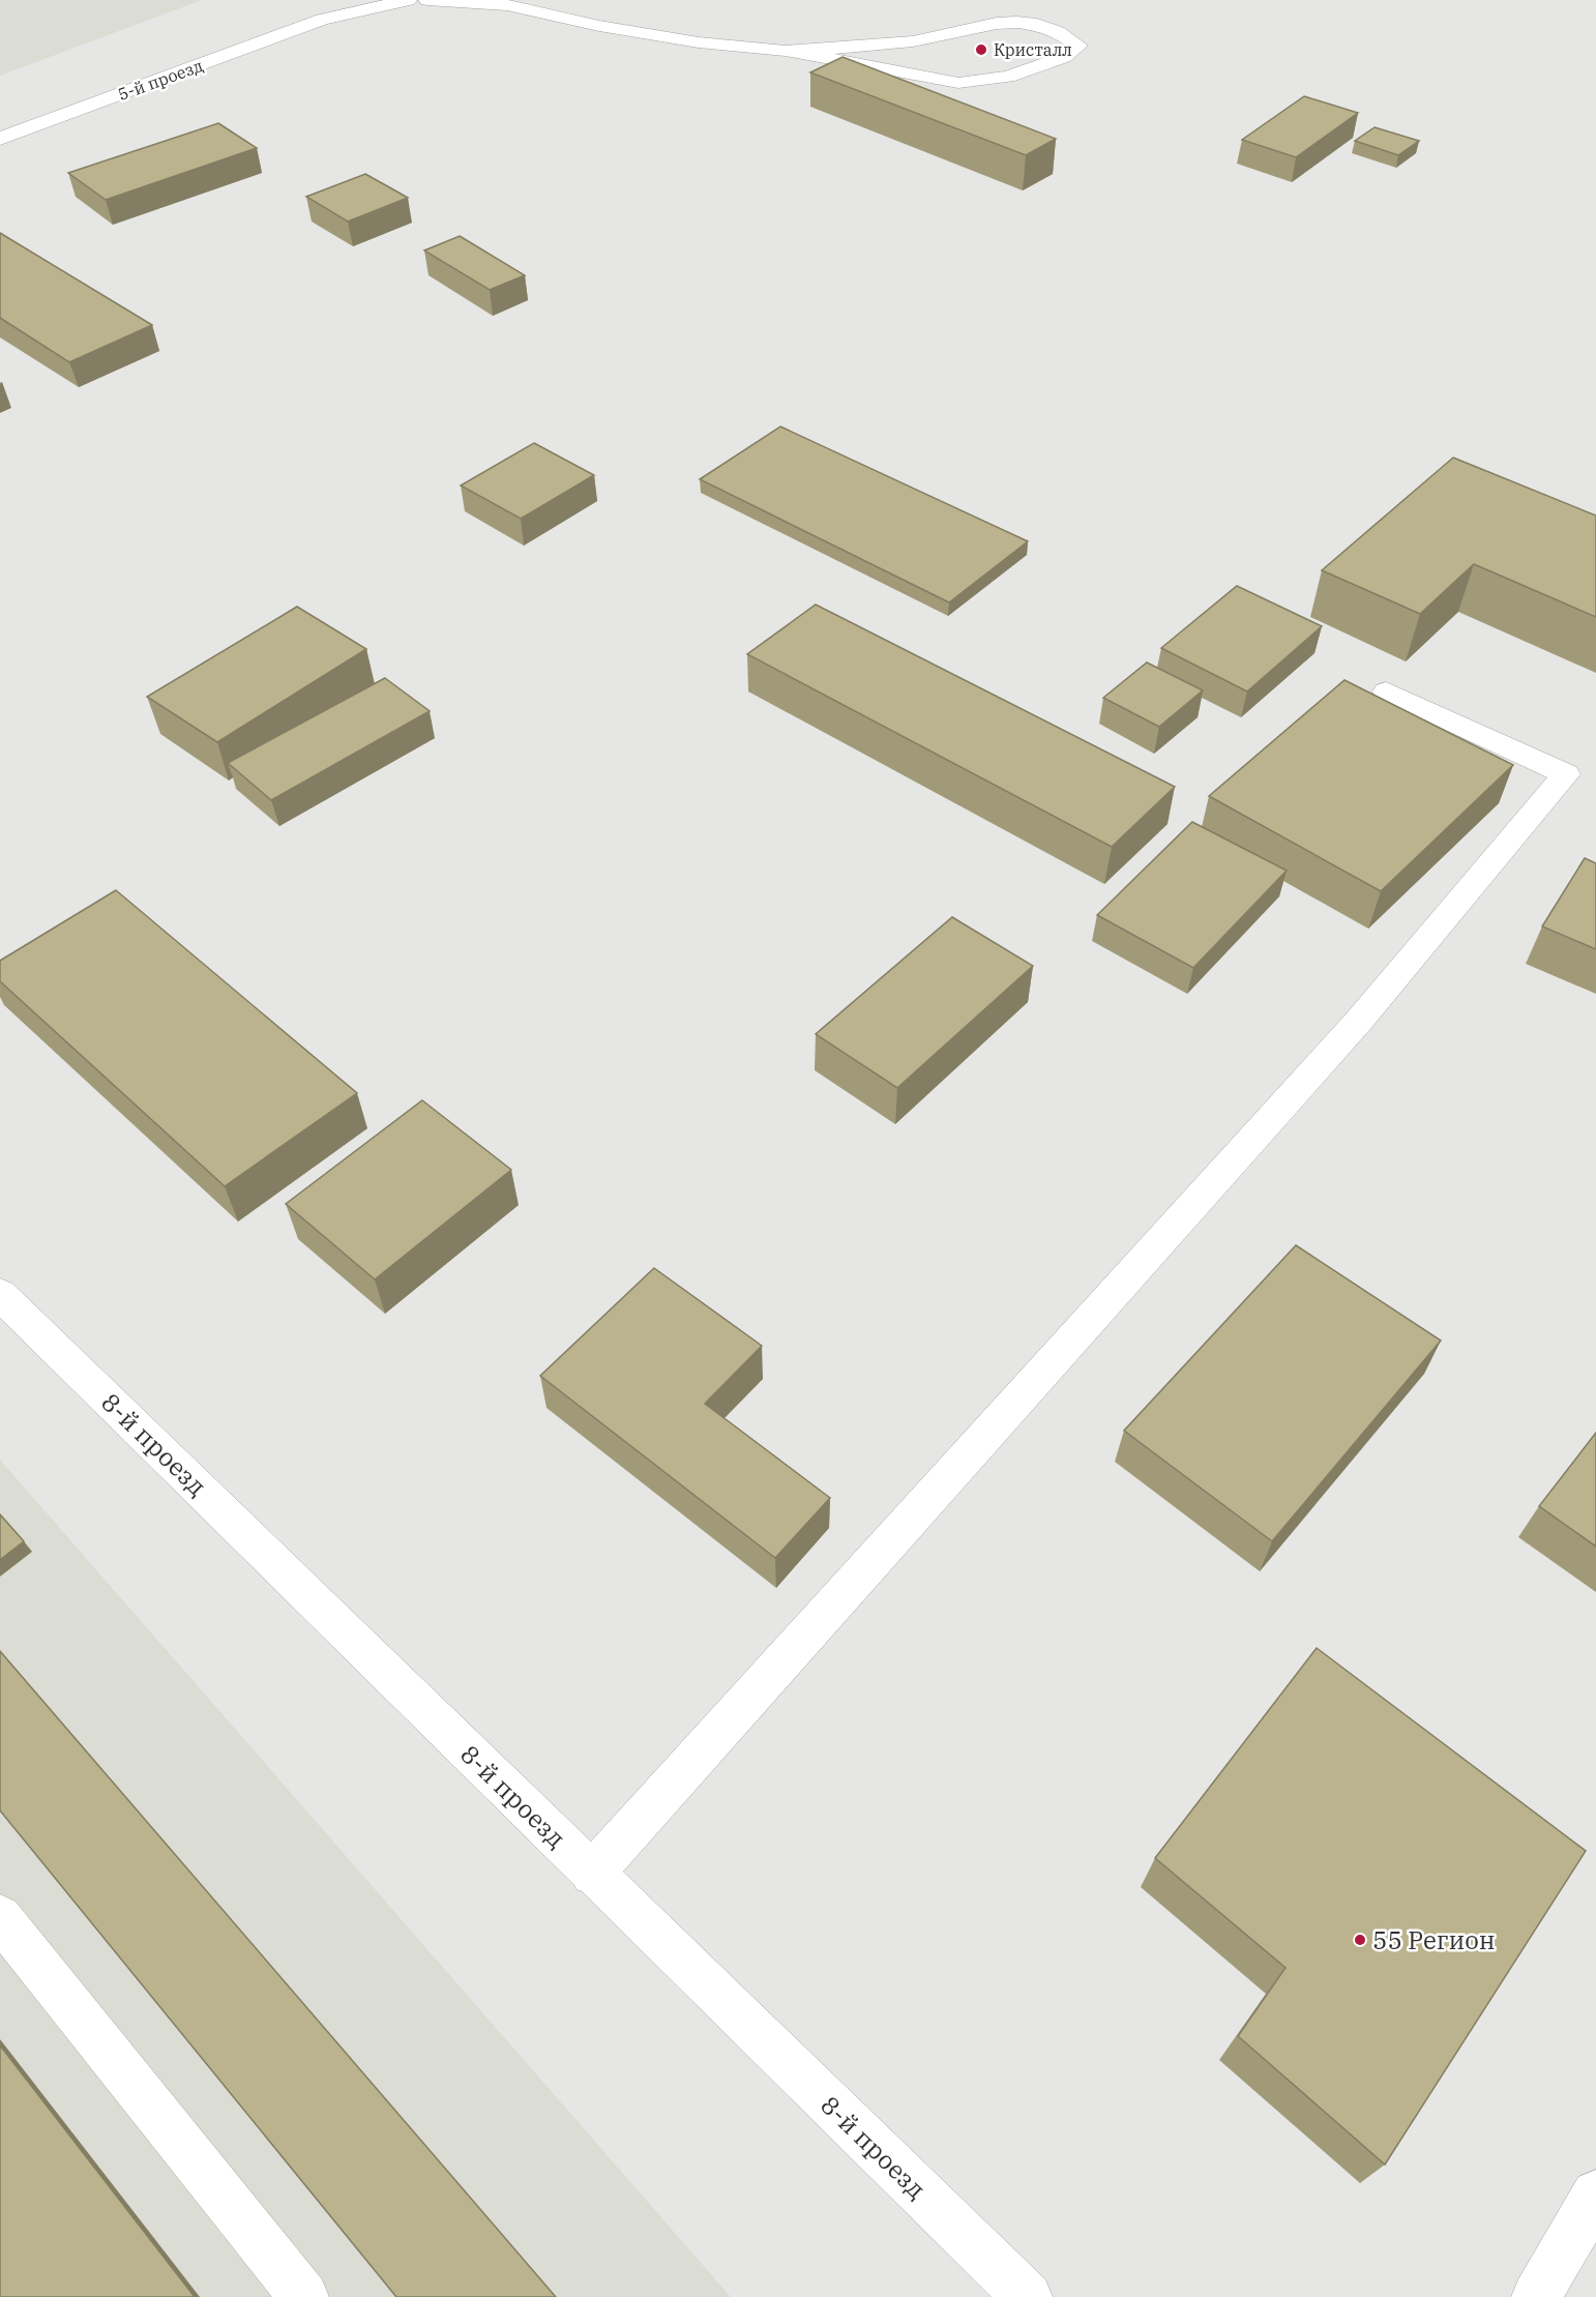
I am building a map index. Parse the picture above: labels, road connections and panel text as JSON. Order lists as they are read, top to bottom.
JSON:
{
  "streets": {
    "street": ["5-й проезд", "8-й проезд"]
  },
  "places": ["Кристалл", "55 Регион"]
}
